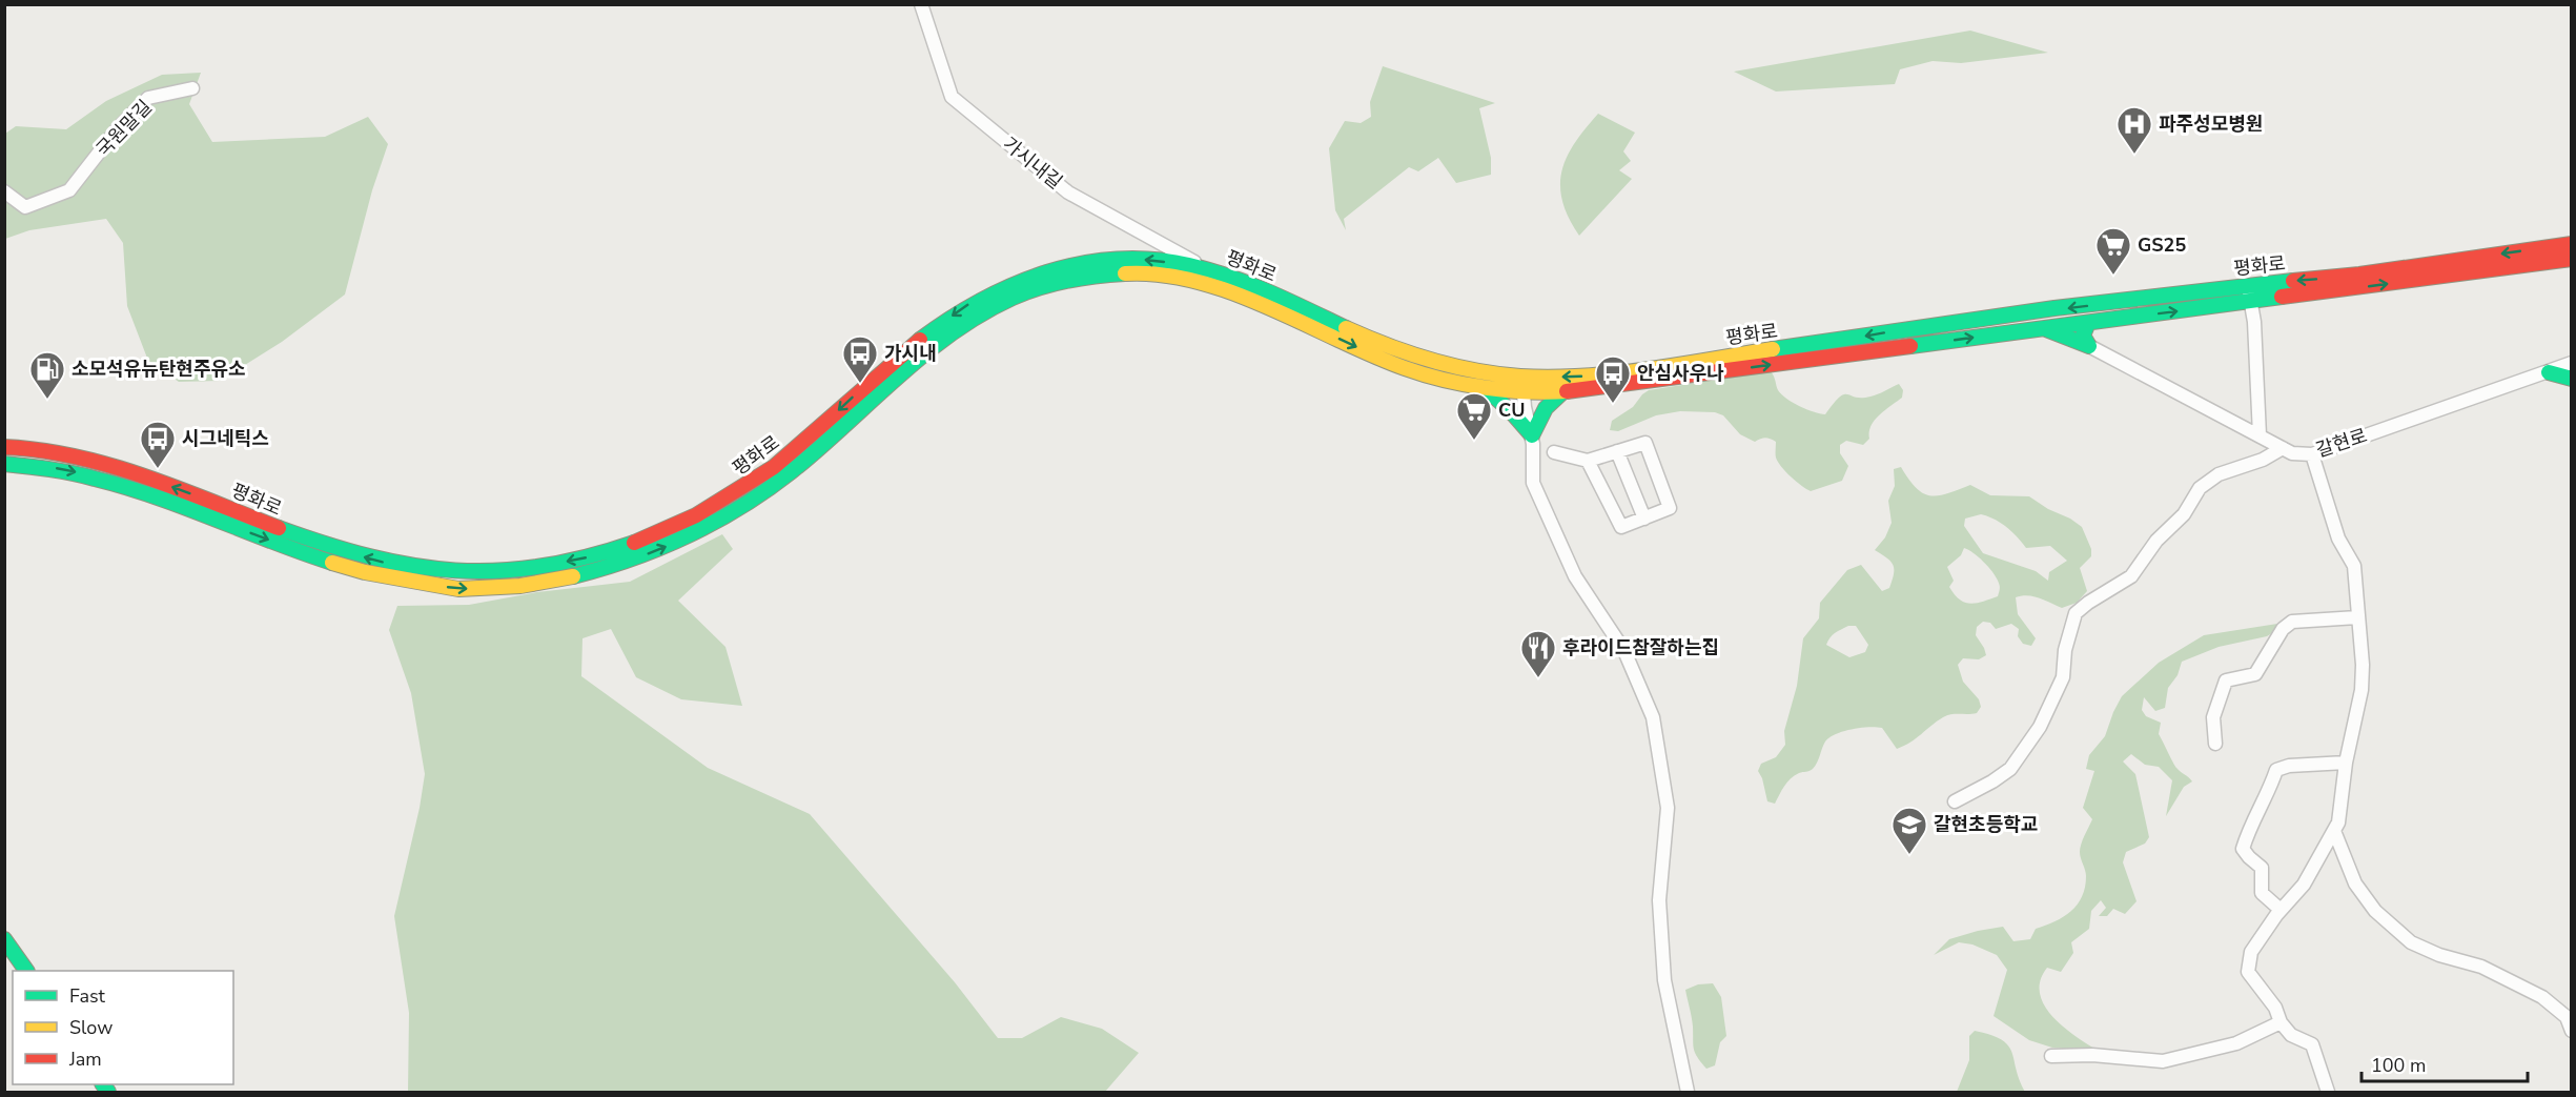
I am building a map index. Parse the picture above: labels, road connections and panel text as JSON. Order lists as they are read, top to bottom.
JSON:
{
  "streets": {
    "main road": ["평화로"],
    "street": ["국원말길", "가시내길", "갈현로"]
  },
  "crossings": [
    ["가시내길", "평화로"]
  ],
  "places": {
    "hospital": ["파주성모병원"],
    "supermarket": ["GS25", "CU"],
    "bus stop": ["가시내", "안심사우나", "시그네틱스"],
    "fuel station": ["소모석유뉴탄현주유소"],
    "restaurant": ["후라이드참잘하는집"],
    "school or university": ["갈현초등학교"]
  },
  "legend": ["Fast", "Slow", "Jam"],
  "scale_bar": "100 m"
}
